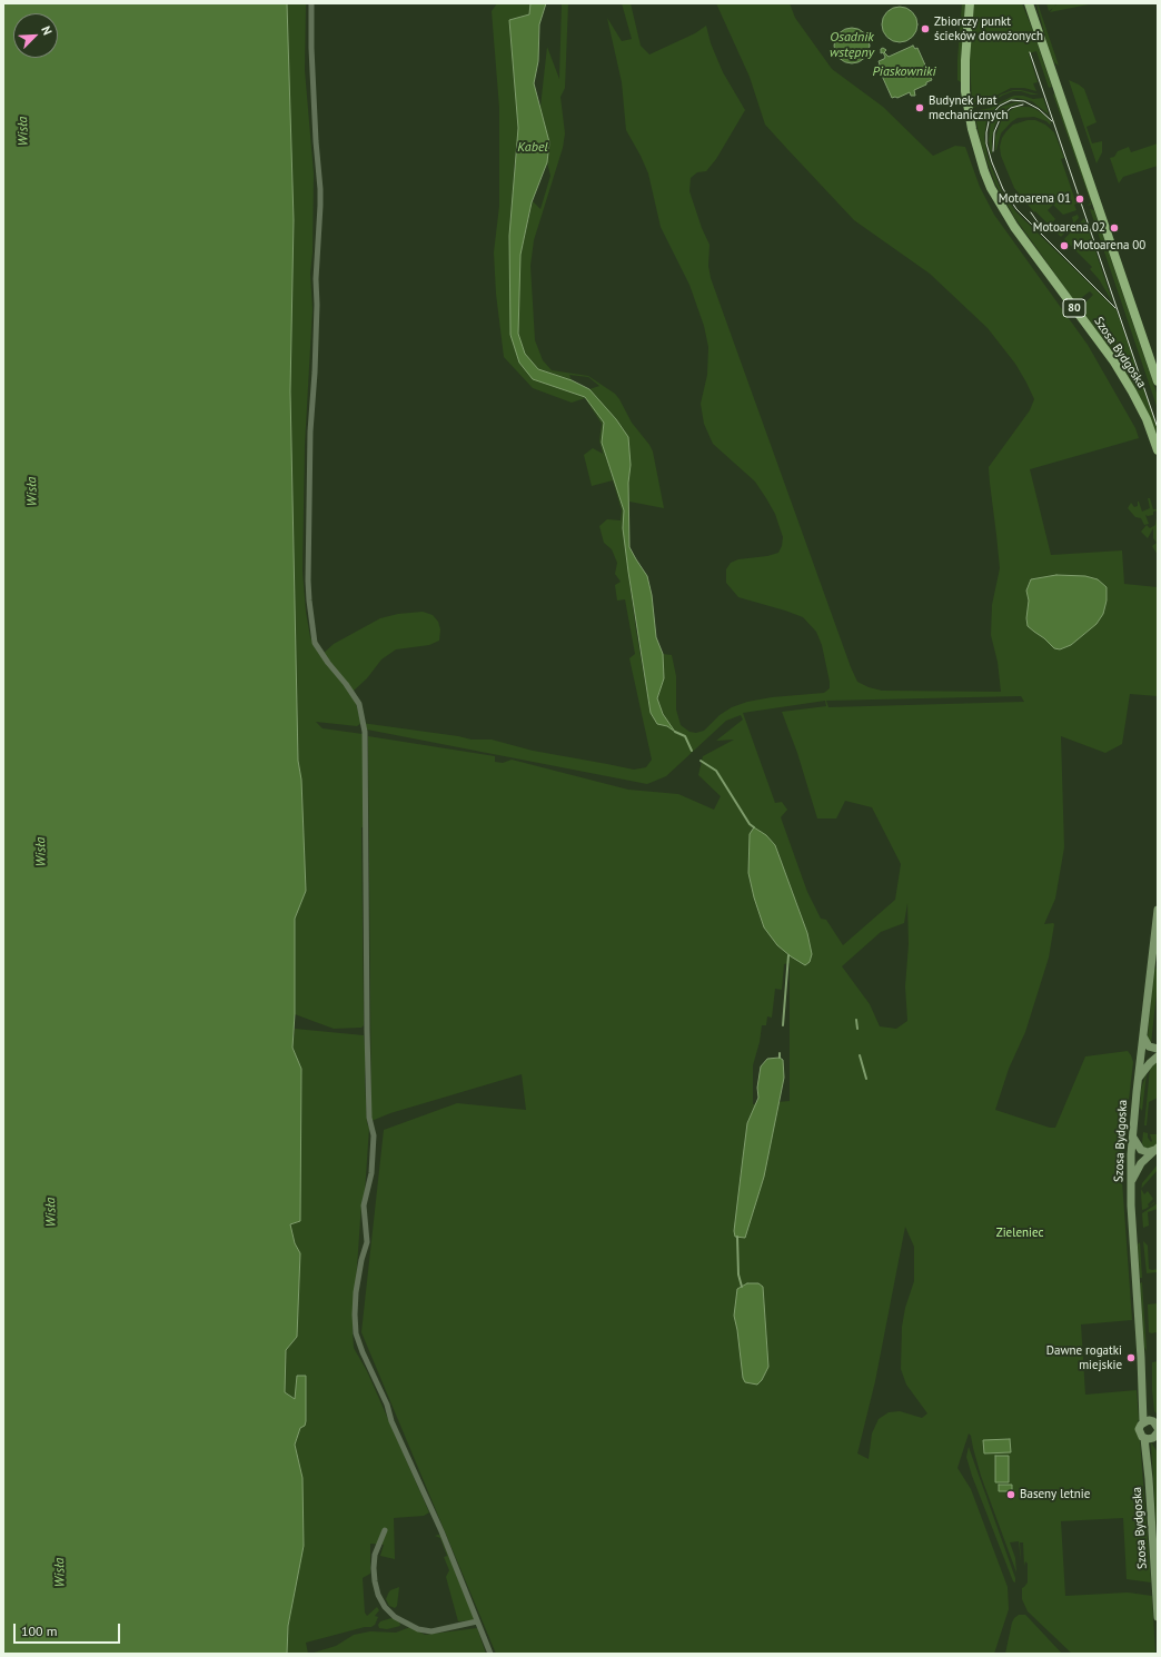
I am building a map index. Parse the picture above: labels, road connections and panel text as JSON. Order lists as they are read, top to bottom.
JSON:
{
  "streets": {
    "main road": ["80", "Szosa Bydgoska"]
  },
  "water": [
    "Osadnik wstępny",
    "Piaskowniki",
    "Wisła",
    "Kabel"
  ],
  "parks": ["Zieleniec"],
  "places": [
    "Zbiorczy punkt ścieków dowożonych",
    "Budynek krat mechanicznych",
    "Motoarena 01",
    "Motoarena 02",
    "Motoarena 00",
    "Dawne rogatki miejskie",
    "Baseny letnie"
  ],
  "scale_bar": "100 m",
  "north": "top right"
}
